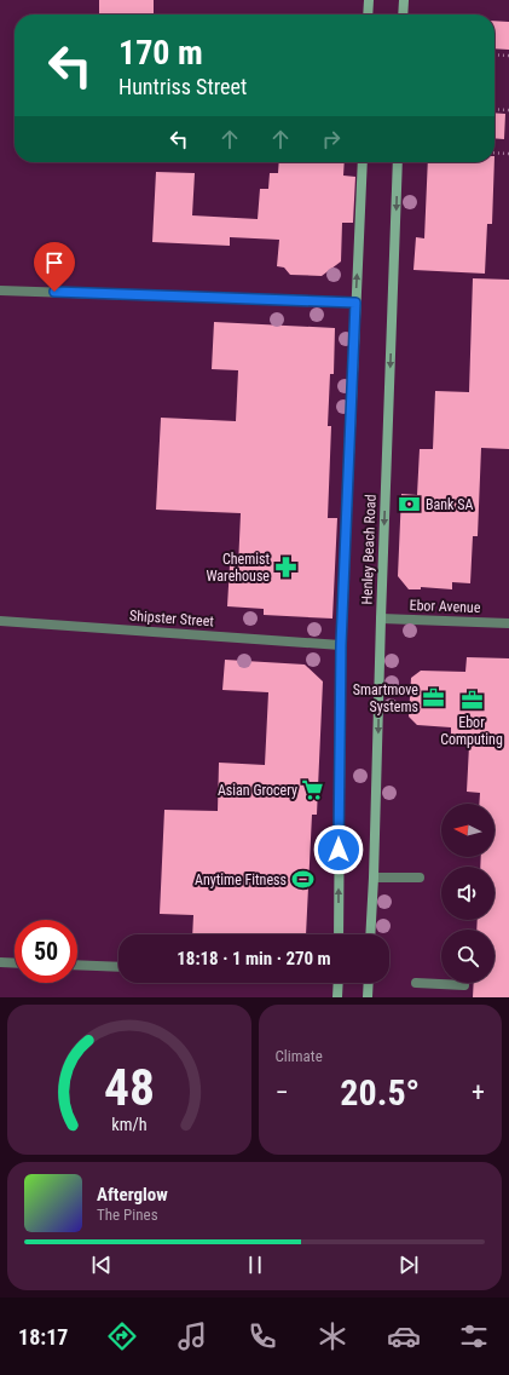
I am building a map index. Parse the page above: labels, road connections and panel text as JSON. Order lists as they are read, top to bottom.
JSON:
{
  "streets": {
    "main road": ["Henley Beach Road"],
    "street": ["Ebor Avenue", "Shipster Street"]
  },
  "crossings": [
    ["Henley Beach Road", "Ebor Avenue"],
    ["Henley Beach Road", "Shipster Street"]
  ],
  "places": {
    "bank": ["Bank SA"],
    "pharmacy": ["Chemist Warehouse"],
    "office": ["Smartmove Systems", "Ebor Computing"],
    "supermarket": ["Asian Grocery"],
    "sports": ["Anytime Fitness"]
  },
  "north": "left",
  "page": {
    "turn": ["170 m", "Huntriss Street"],
    "limit": "50",
    "trip": "18:18 · 1 min · 270 m",
    "tile": "Climate",
    "heat": ["−", "20.5°", "+"],
    "song": ["Afterglow", "The Pines"],
    "tabs": "18:17",
    "gauge": ["48", "km/h"]
  }
}
